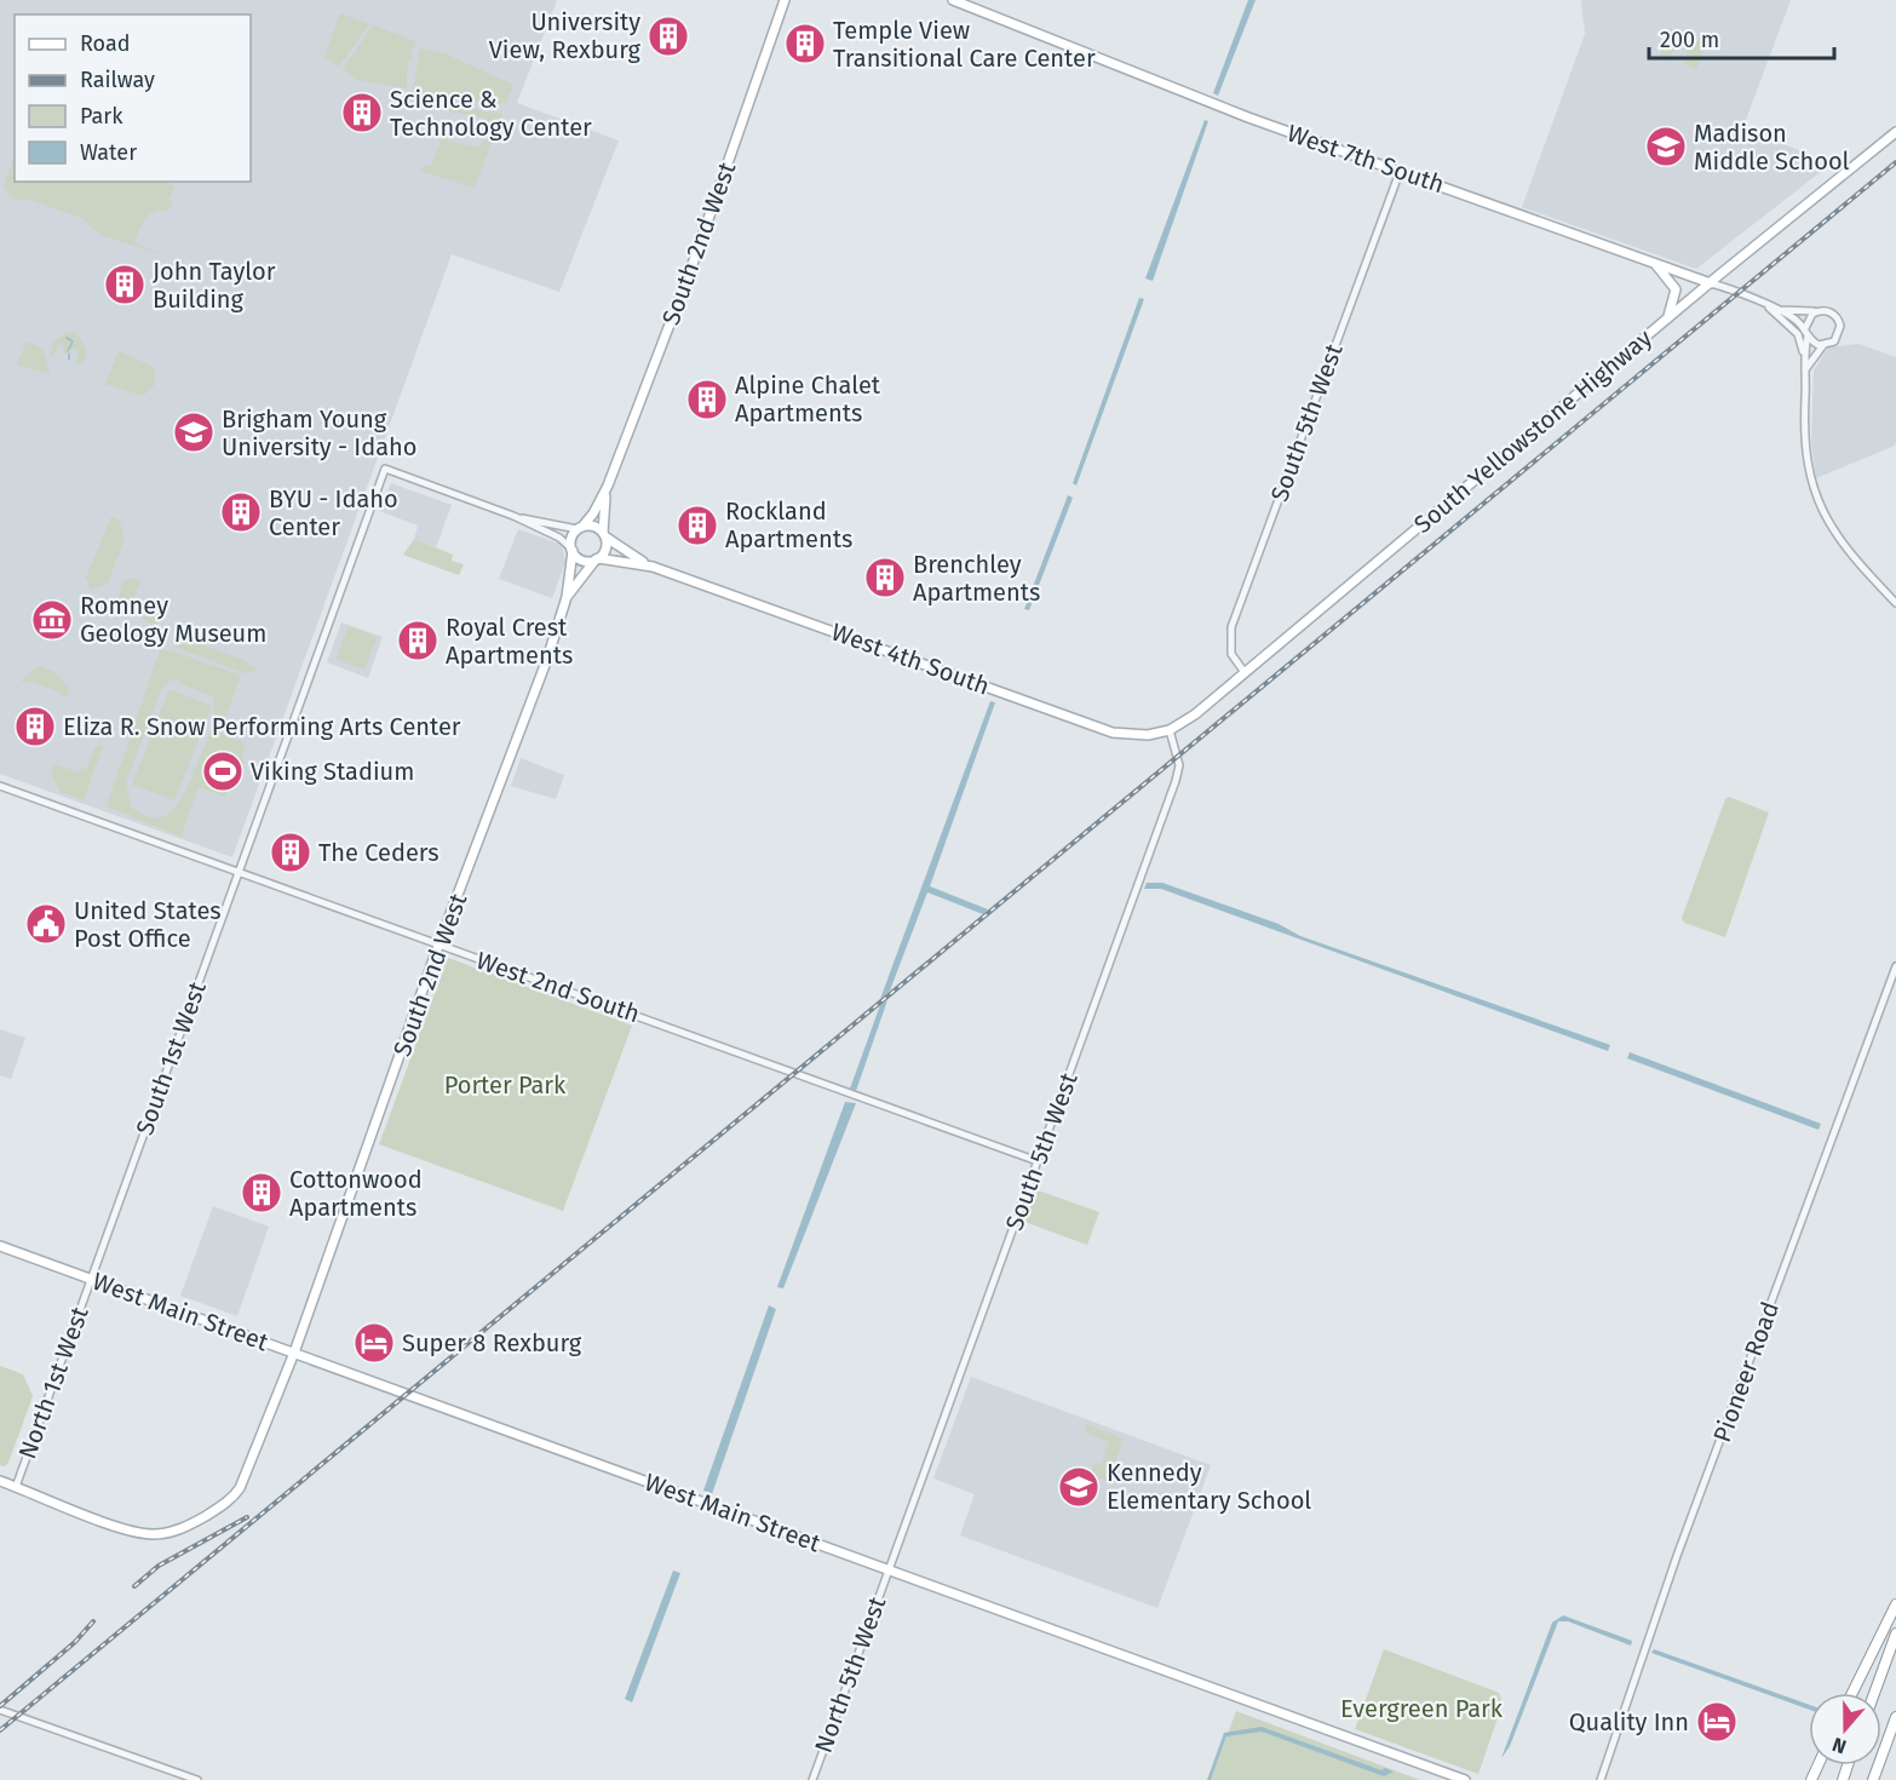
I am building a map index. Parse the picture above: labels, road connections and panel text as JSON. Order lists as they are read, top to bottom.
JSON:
{
  "streets": {
    "main road": [
      "West 7th South",
      "South 2nd West",
      "South Yellowstone Highway",
      "West 4th South",
      "West Main Street"
    ],
    "street": [
      "South 5th West",
      "West 2nd South",
      "South 1st West",
      "Pioneer Road",
      "North 1st West",
      "North 5th West"
    ]
  },
  "crossings": [
    ["West 7th South", "South 5th West"],
    ["West 7th South", "South Yellowstone Highway"],
    ["South 2nd West", "West 4th South"],
    ["South 2nd West", "West 2nd South"],
    ["South 2nd West", "West Main Street"],
    ["South 2nd West", "North 1st West"],
    ["South 5th West", "South Yellowstone Highway"],
    ["South 5th West", "West 4th South"],
    ["South 5th West", "West 2nd South"],
    ["South 5th West", "West Main Street"],
    ["South 5th West", "North 5th West"],
    ["South Yellowstone Highway", "West 4th South"],
    ["West 2nd South", "South 1st West"],
    ["South 1st West", "West Main Street"],
    ["South 1st West", "North 1st West"],
    ["West Main Street", "North 1st West"],
    ["West Main Street", "North 5th West"]
  ],
  "parks": ["Porter Park", "Evergreen Park"],
  "places": {
    "building": [
      "University View, Rexburg",
      "Temple View Transitional Care Center",
      "Science & Technology Center",
      "John Taylor Building",
      "Alpine Chalet Apartments",
      "BYU - Idaho Center",
      "Rockland Apartments",
      "Brenchley Apartments",
      "Royal Crest Apartments",
      "Eliza R. Snow Performing Arts Center",
      "The Ceders",
      "Cottonwood Apartments"
    ],
    "school or university": ["Madison Middle School", "Brigham Young University - Idaho", "Kennedy Elementary School"],
    "museum": ["Romney Geology Museum"],
    "sports": ["Viking Stadium"],
    "public building": ["United States Post Office"],
    "hotel": ["Super 8 Rexburg", "Quality Inn"]
  },
  "legend": [
    "Road",
    "Railway",
    "Park",
    "Water"
  ],
  "scale_bar": "200 m",
  "north": "bottom"
}
